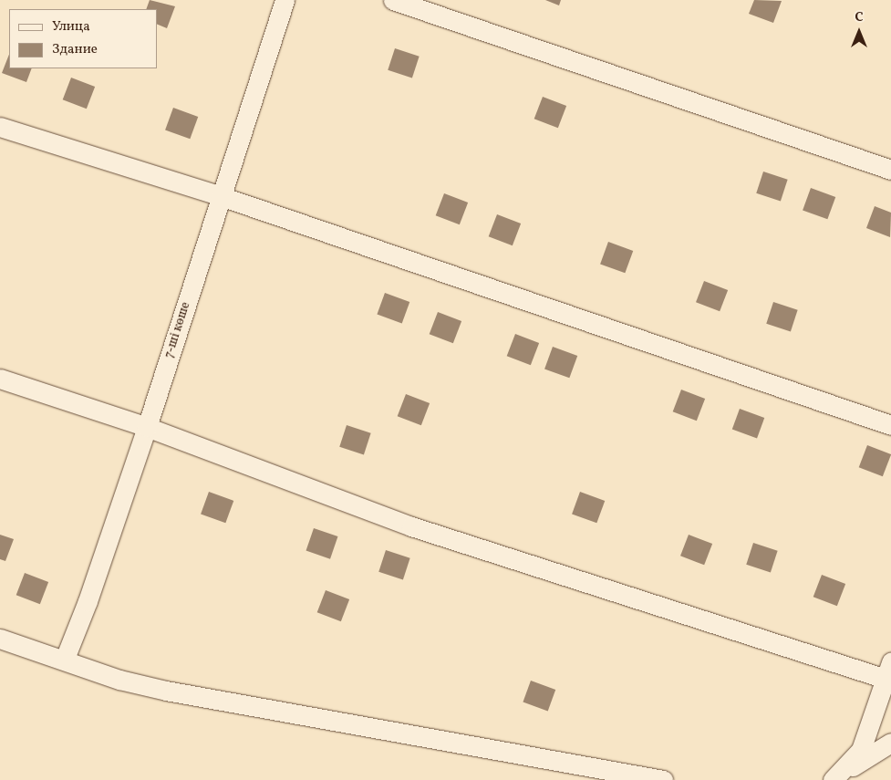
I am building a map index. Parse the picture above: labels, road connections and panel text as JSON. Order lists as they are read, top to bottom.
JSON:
{
  "streets": {
    "lane": ["7-ші көше"]
  },
  "legend": ["Улица", "Здание"],
  "north": "top"
}
